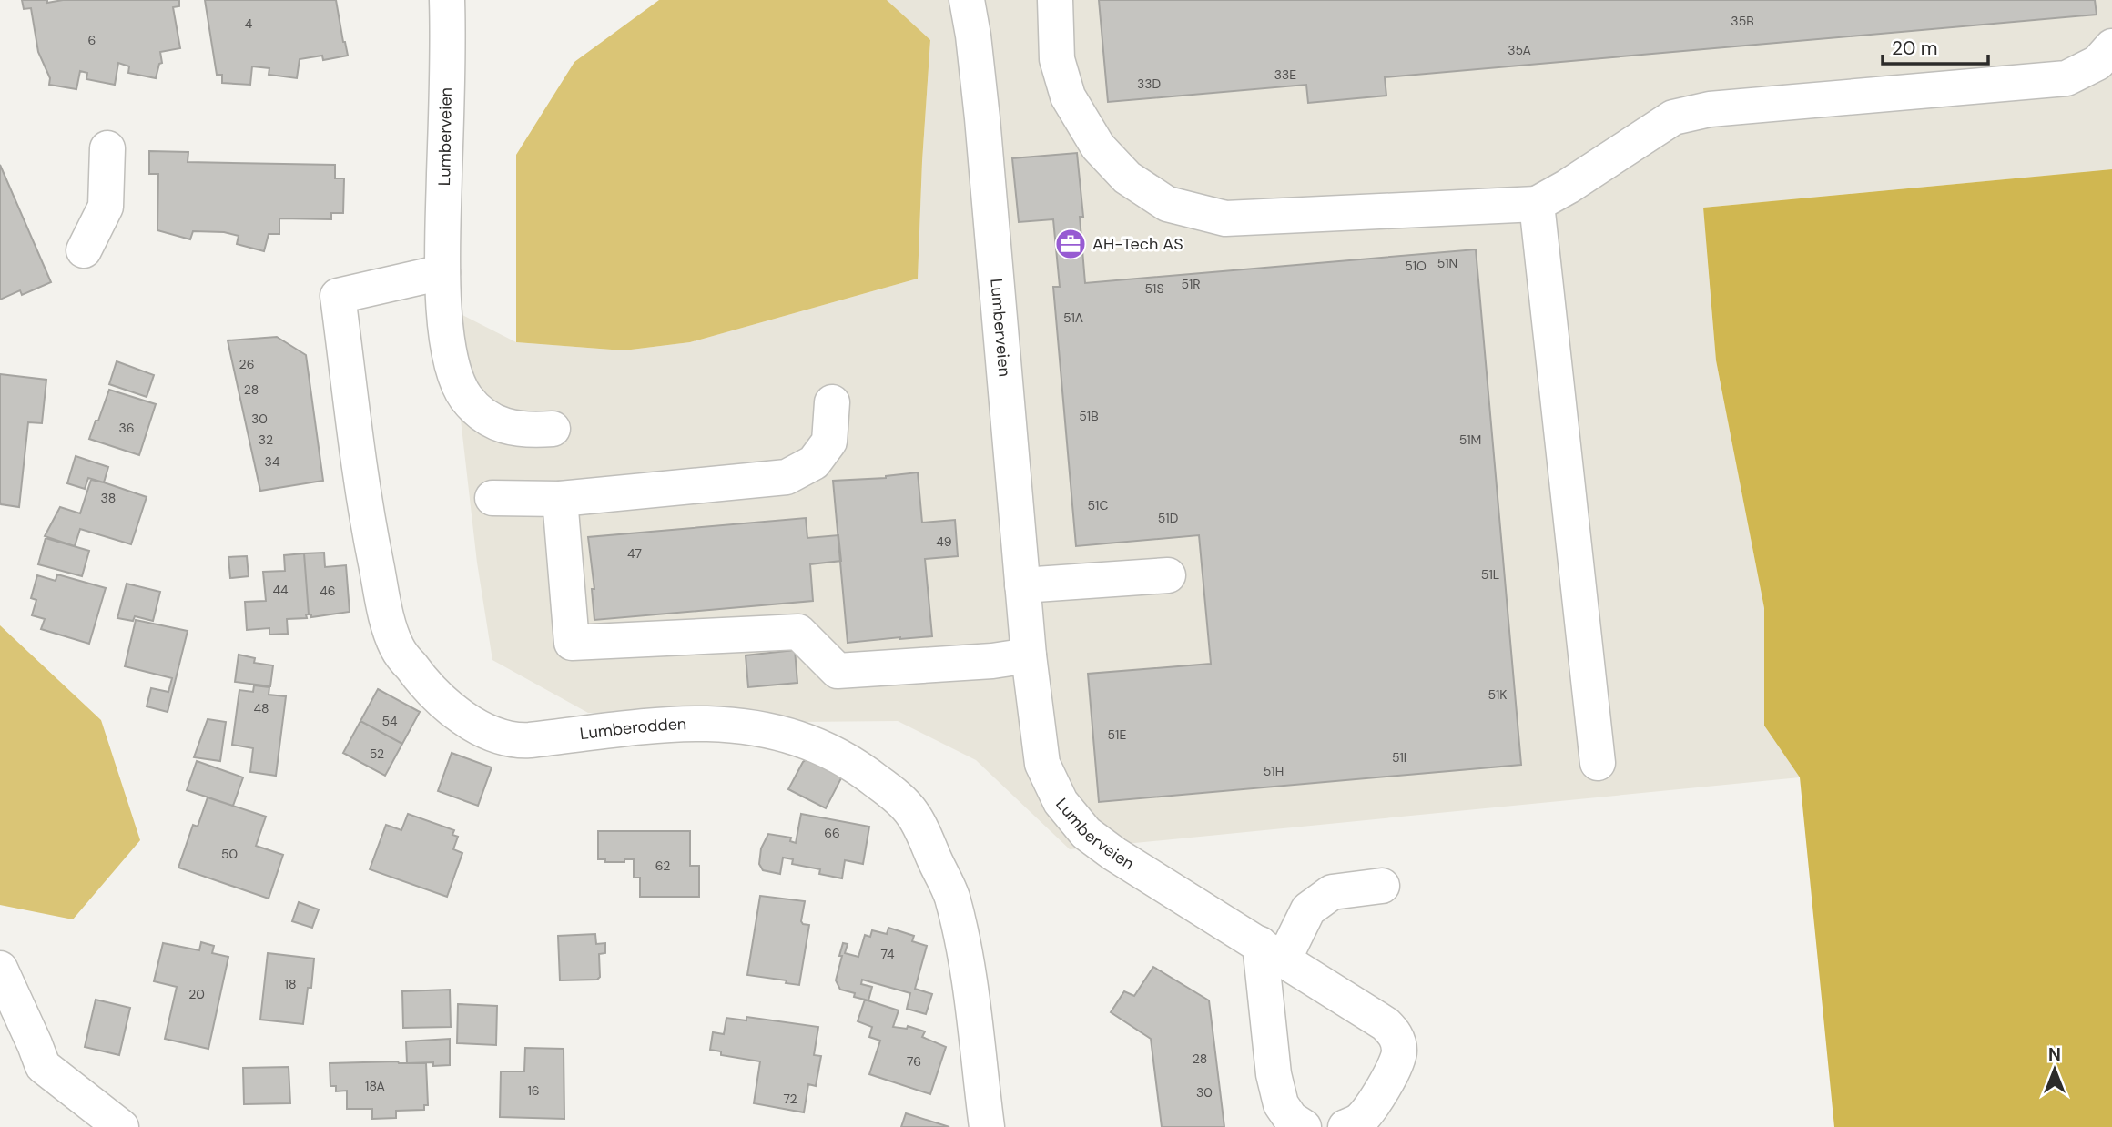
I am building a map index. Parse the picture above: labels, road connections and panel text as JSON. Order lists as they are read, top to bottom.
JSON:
{
  "streets": {
    "street": ["Lumberveien", "Lumberodden"]
  },
  "crossings": [
    ["Lumberveien", "Lumberodden"]
  ],
  "places": {
    "office": ["AH-Tech AS"]
  },
  "house_numbers": [
    "35B",
    "4",
    "6",
    "35A",
    "33E",
    "33D",
    "51N",
    "51O",
    "51R",
    "51S",
    "51A",
    "26",
    "28",
    "51B",
    "30",
    "36",
    "32",
    "51M",
    "34",
    "38",
    "51C",
    "51D",
    "49",
    "47",
    "51L",
    "44",
    "46",
    "51K",
    "48",
    "54",
    "51E",
    "52",
    "51I",
    "51H",
    "66",
    "50",
    "62",
    "74",
    "18",
    "20",
    "28",
    "76",
    "18A",
    "16",
    "30",
    "72"
  ],
  "scale_bar": "20 m",
  "north": "top"
}
